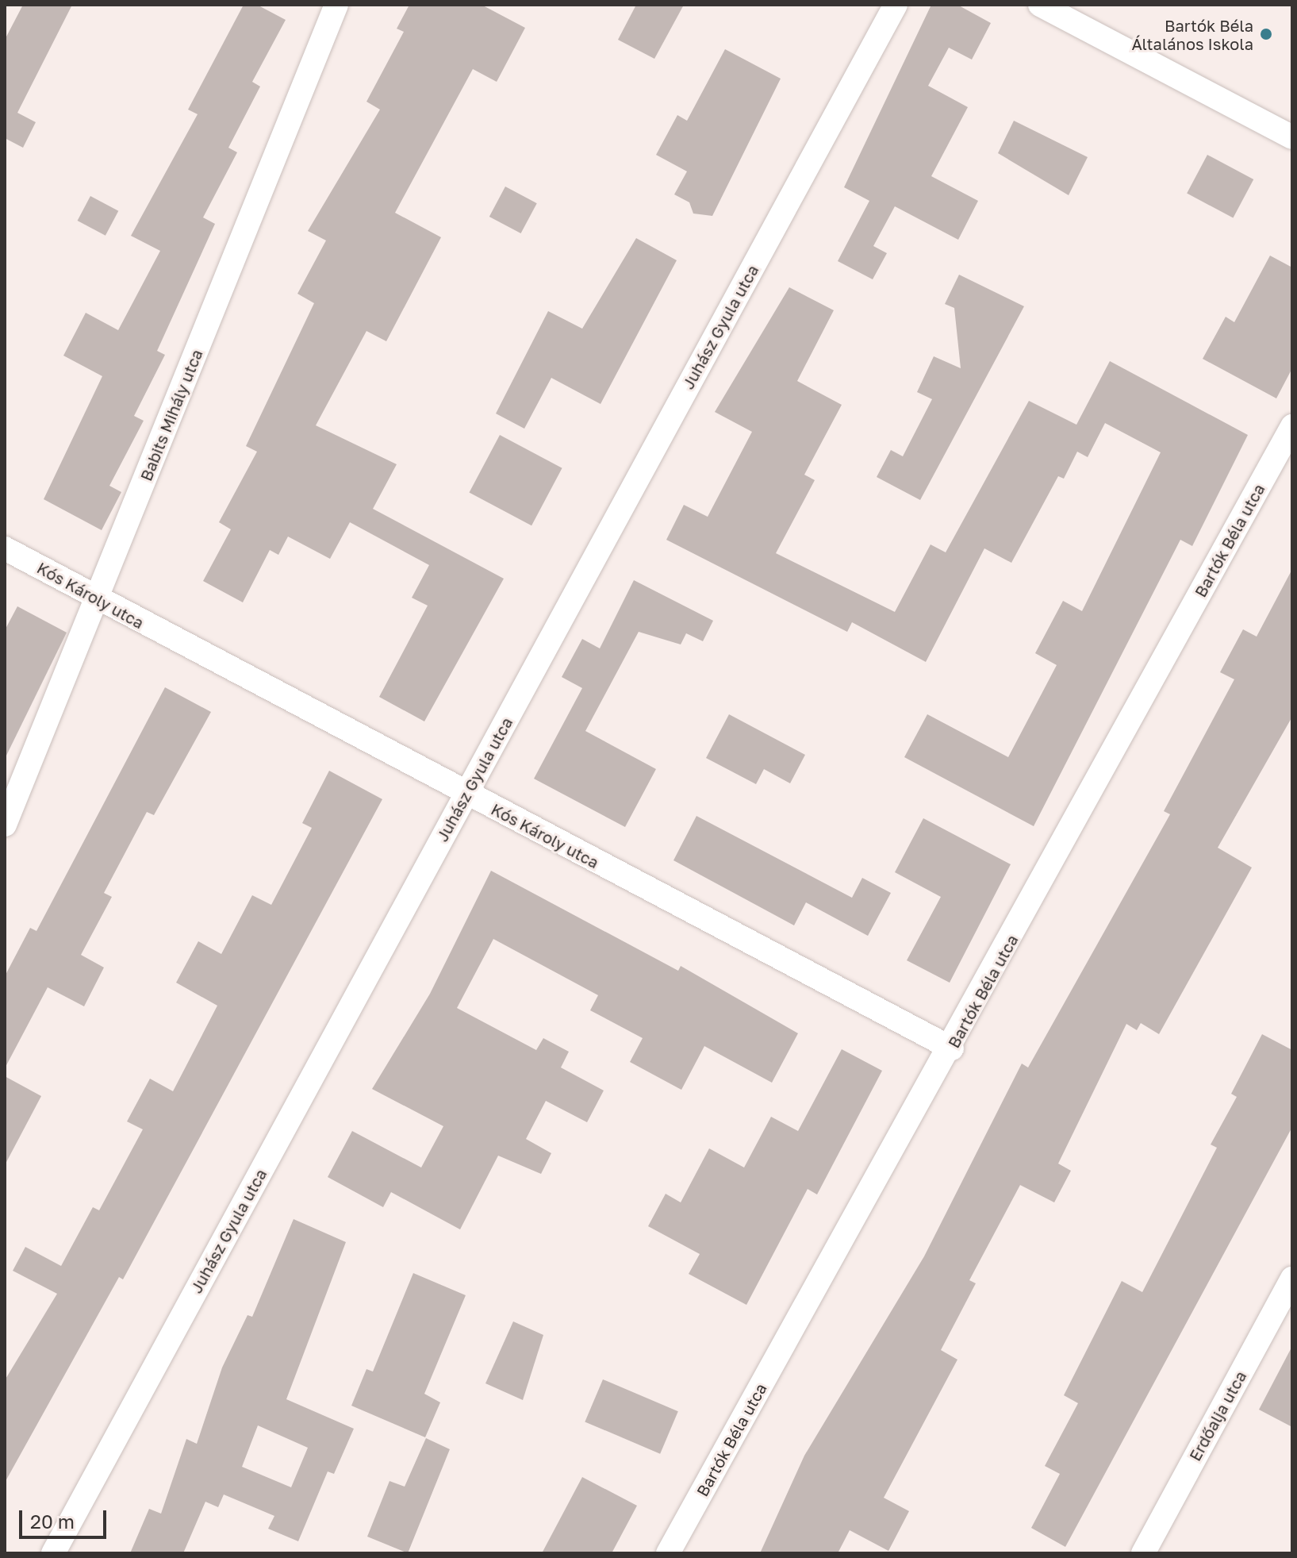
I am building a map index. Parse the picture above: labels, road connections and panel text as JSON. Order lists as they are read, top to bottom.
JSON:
{
  "streets": {
    "street": [
      "Juhász Gyula utca",
      "Babits Mihály utca",
      "Bartók Béla utca",
      "Kós Károly utca",
      "Erdőalja utca"
    ]
  },
  "crossings": [
    ["Juhász Gyula utca", "Kós Károly utca"],
    ["Babits Mihály utca", "Kós Károly utca"],
    ["Bartók Béla utca", "Kós Károly utca"]
  ],
  "places": ["Bartók Béla Általános Iskola"],
  "scale_bar": "20 m"
}
